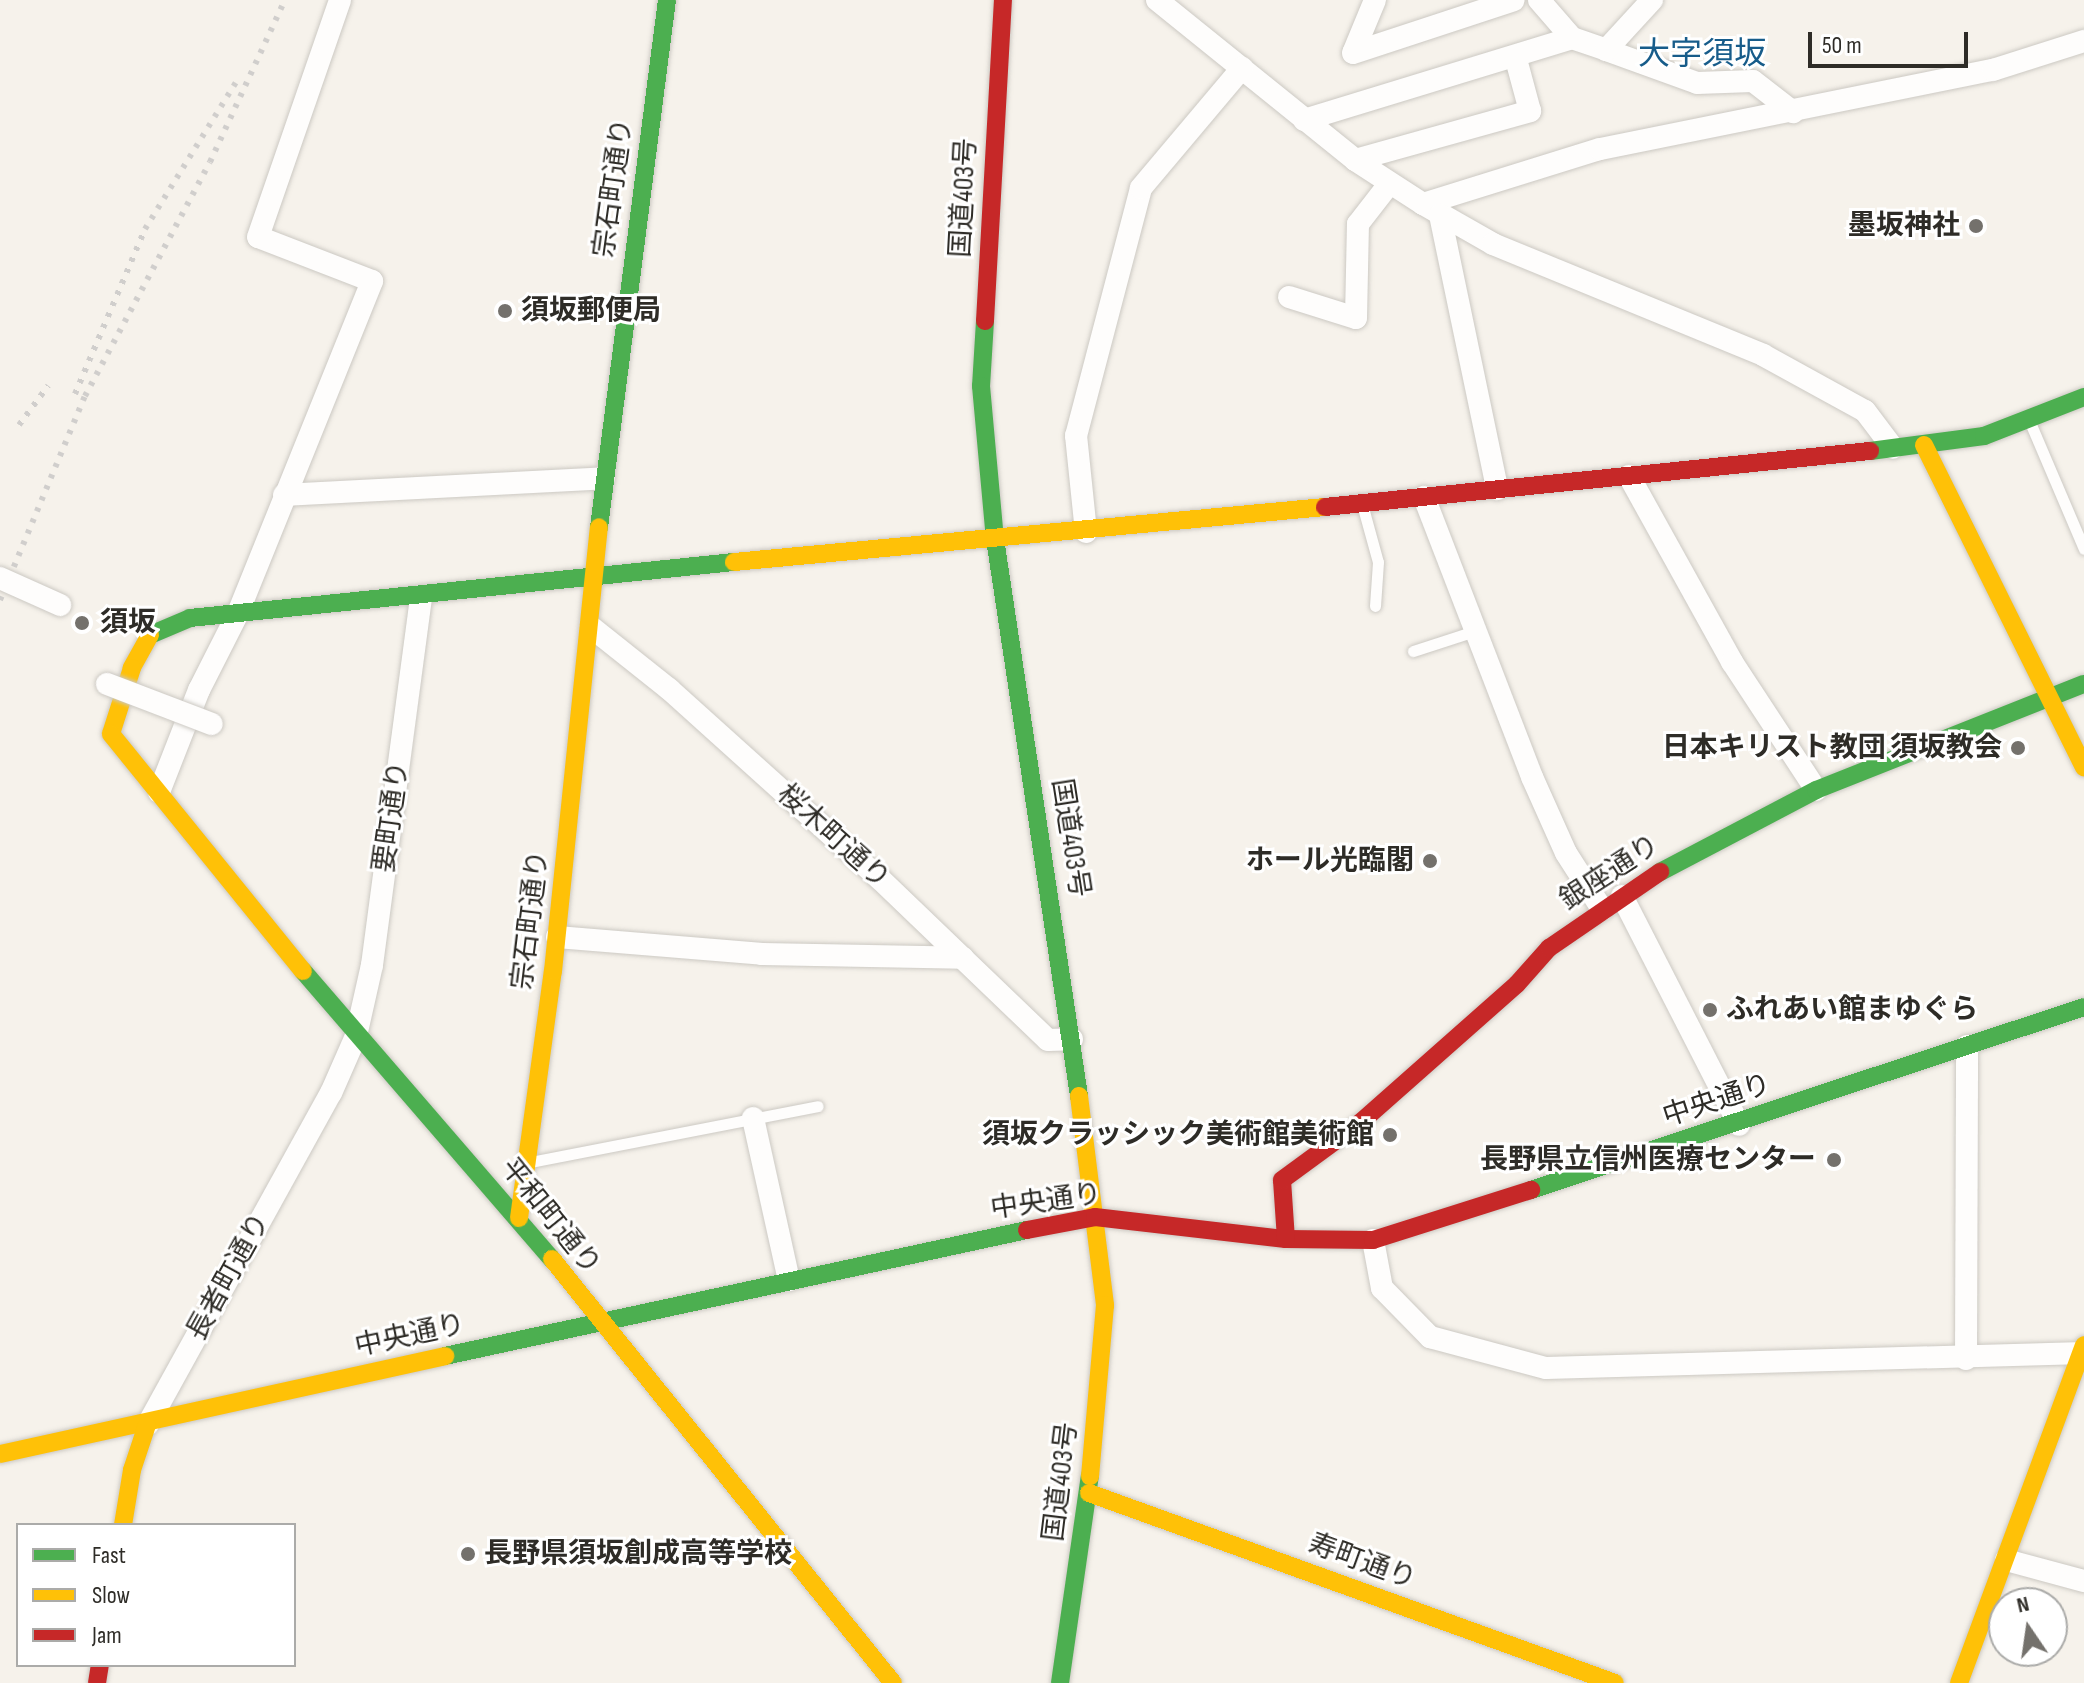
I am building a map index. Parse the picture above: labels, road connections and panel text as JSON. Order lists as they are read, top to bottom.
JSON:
{
  "streets": {
    "main road": [
      "宗石町通り",
      "国道403号",
      "銀座通り",
      "中央通り",
      "平和町通り",
      "長者町通り",
      "寿町通り"
    ],
    "street": ["要町通り", "桜木町通り"]
  },
  "crossings": [
    ["宗石町通り", "桜木町通り"],
    ["宗石町通り", "平和町通り"],
    ["国道403号", "桜木町通り"],
    ["国道403号", "中央通り"],
    ["国道403号", "寿町通り"],
    ["要町通り", "平和町通り"],
    ["要町通り", "長者町通り"],
    ["銀座通り", "中央通り"],
    ["中央通り", "平和町通り"],
    ["中央通り", "長者町通り"],
    ["平和町通り", "長者町通り"]
  ],
  "districts": ["大字須坂"],
  "places": [
    "墨坂神社",
    "須坂郵便局",
    "須坂",
    "日本キリスト教団 須坂教会",
    "ホール光臨閣",
    "ふれあい館まゆぐら",
    "須坂クラッシック美術館美術館",
    "長野県立信州医療センター",
    "長野県須坂創成高等学校"
  ],
  "legend": ["Fast", "Slow", "Jam"],
  "scale_bar": "50 m",
  "north": "top"
}
